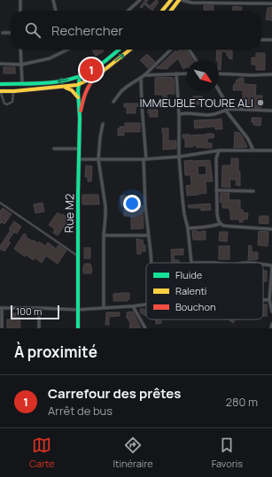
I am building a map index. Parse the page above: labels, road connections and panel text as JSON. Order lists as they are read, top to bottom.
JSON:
{
  "streets": {
    "main road": ["Rue M2"]
  },
  "places": ["IMMEUBLE TOURE ALI"],
  "legend": ["Fluide", "Ralenti", "Bouchon"],
  "scale_bar": "100 m",
  "north": "bottom right",
  "page": {
    "search": "Rechercher",
    "pins": "1",
    "scale": "100 m",
    "heading": "À proximité",
    "list": [
      {
        "mark": "1",
        "name": "Carrefour des prêtes",
        "note": "Arrêt de bus",
        "value": "280 m"
      }
    ],
    "nav": ["Carte", "Itinéraire", "Favoris"]
  }
}
